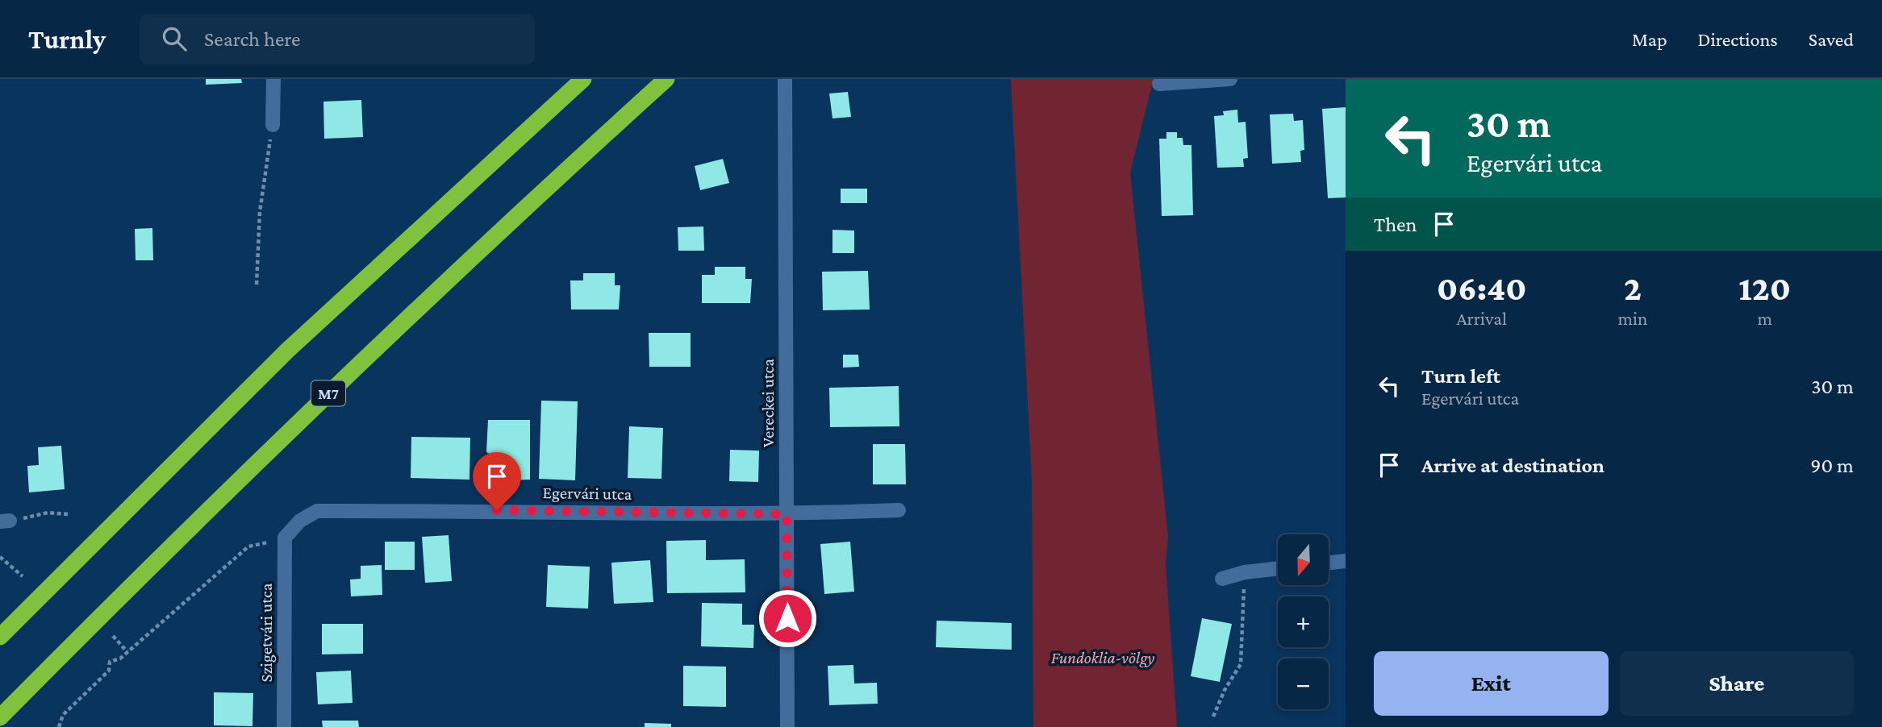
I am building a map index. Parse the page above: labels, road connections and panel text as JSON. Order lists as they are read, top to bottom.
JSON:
{
  "streets": {
    "highway": ["M7"],
    "street": ["Vereckei utca", "Egervári utca", "Szigetvári utca"]
  },
  "crossings": [
    ["Vereckei utca", "Egervári utca"],
    ["Egervári utca", "Szigetvári utca"]
  ],
  "parks": ["Fundoklia-völgy"],
  "north": "bottom",
  "page": {
    "header": "Turnly",
    "search": "Search here",
    "nav": ["Map", "Directions", "Saved"],
    "turn": ["30 m", "Egervári utca"],
    "then": "Then",
    "eta": [
      "06:40",
      "Arrival",
      "2",
      "min",
      "120",
      "m"
    ],
    "list": [
      {
        "name": "Turn left",
        "note": "Egervári utca",
        "value": "30 m"
      },
      {
        "name": "Arrive at destination",
        "value": "90 m"
      }
    ],
    "map_buttons": ["+", "−"],
    "buttons": ["Exit", "Share"]
  }
}
